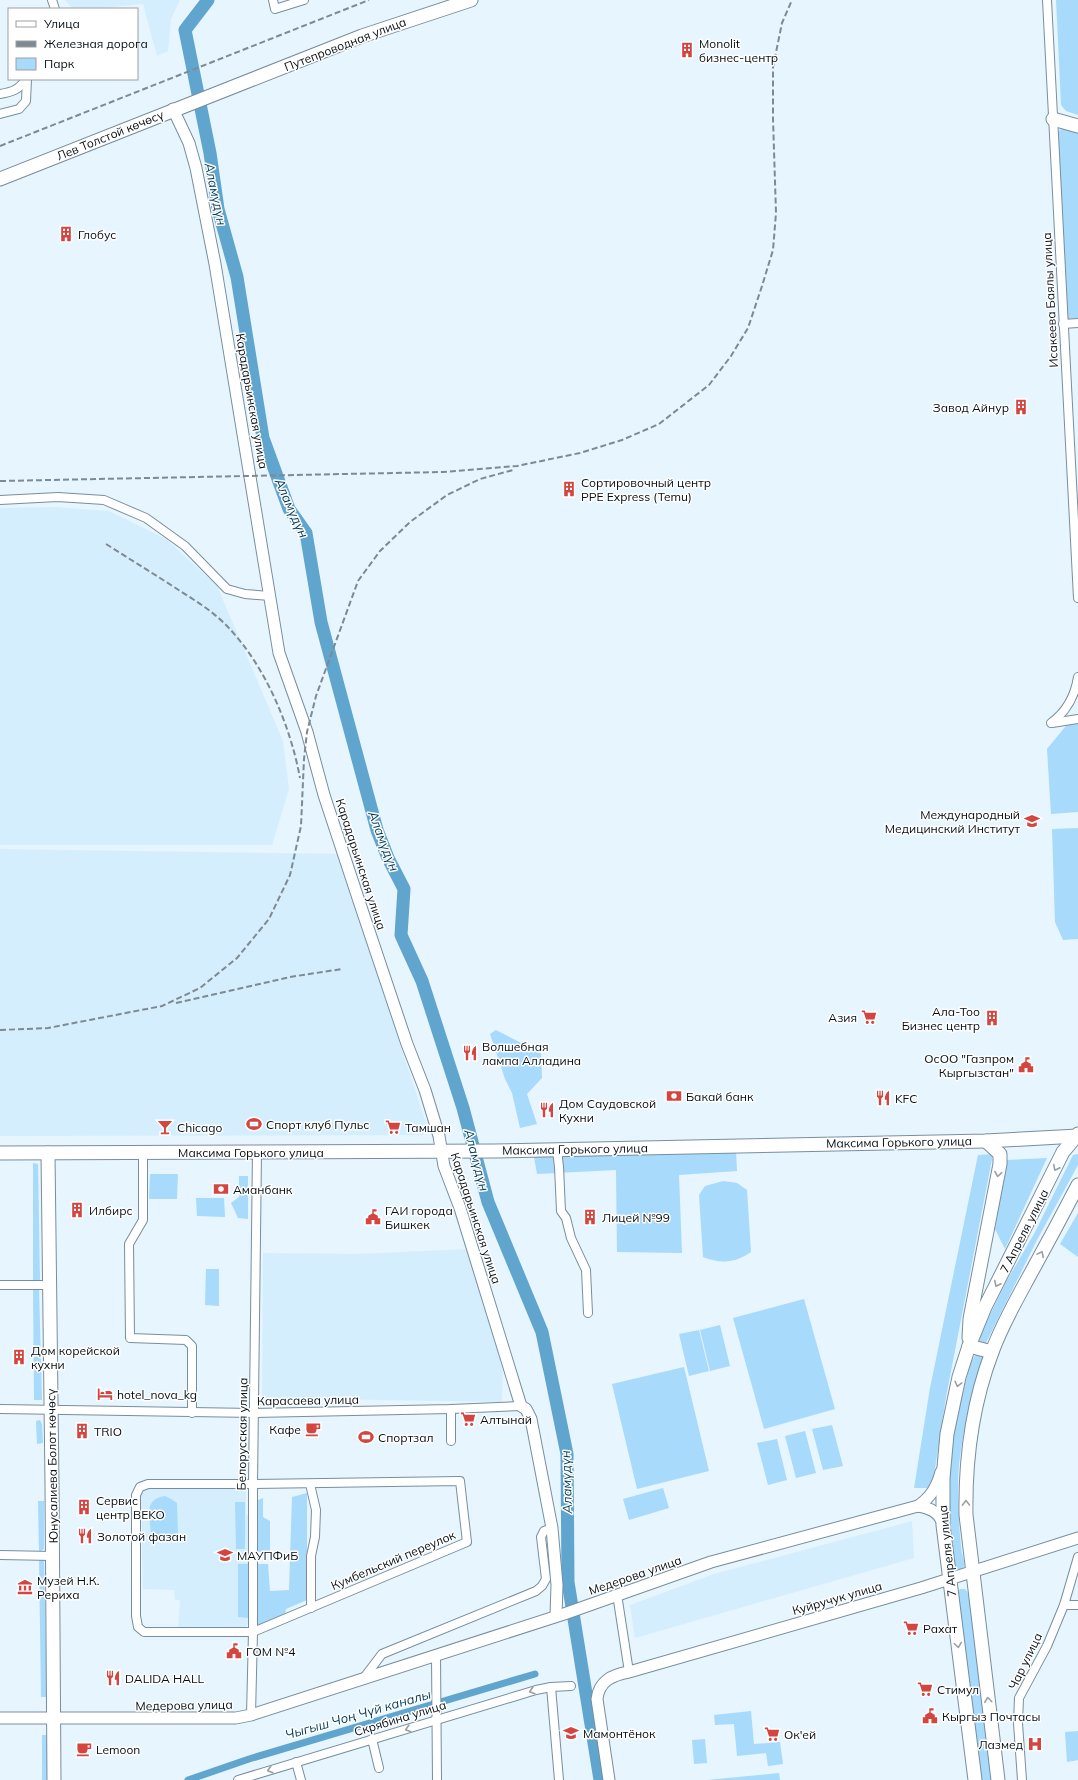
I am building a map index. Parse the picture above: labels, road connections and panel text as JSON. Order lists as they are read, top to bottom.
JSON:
{
  "streets": {
    "main road": [
      "Путепроводная улица",
      "Лев Толстой көчөсү",
      "Максима Горького улица",
      "7 Апреля улица",
      "Юнусалиева Болот көчөсү"
    ],
    "street": [
      "Исакеева Баялы улица",
      "Карадарьинская улица",
      "Карасаева улица",
      "Белорусская улица",
      "Кумбельский переулок",
      "Медерова улица",
      "Куйручук улица",
      "Чар улица",
      "Скрябина улица"
    ]
  },
  "crossings": [
    ["Путепроводная улица", "Лев Толстой көчөсү"],
    ["Лев Толстой көчөсү", "Карадарьинская улица"],
    ["Карадарьинская улица", "Максима Горького улица"],
    ["Карадарьинская улица", "Карасаева улица"],
    ["Карадарьинская улица", "Медерова улица"],
    ["Максима Горького улица", "7 Апреля улица"],
    ["Максима Горького улица", "Белорусская улица"],
    ["Максима Горького улица", "Юнусалиева Болот көчөсү"],
    ["7 Апреля улица", "Медерова улица"],
    ["7 Апреля улица", "Куйручук улица"],
    ["Карасаева улица", "Белорусская улица"],
    ["Карасаева улица", "Юнусалиева Болот көчөсү"],
    ["Белорусская улица", "Кумбельский переулок"],
    ["Белорусская улица", "Медерова улица"],
    ["Юнусалиева Болот көчөсү", "Медерова улица"]
  ],
  "one_way": ["Скрябина улица"],
  "water": ["Аламүдүн", "Чыгыш Чоң Чүй каналы"],
  "places": {
    "building": [
      "Monolit бизнес-центр",
      "Глобус",
      "Завод Айнур",
      "Сортировочный центр PPE Express (Temu)",
      "Ала-Тоо Бизнес центр",
      "Илбирс",
      "Лицей №99",
      "Дом корейской кухни",
      "TRIO",
      "Сервис центр BEKO"
    ],
    "school or university": ["Международный Медицинский Институт", "МАУПФиБ", "Мамонтёнок"],
    "supermarket": [
      "Азия",
      "Тамшан",
      "Алтынай",
      "Рахат",
      "Стимул",
      "Ок'ей"
    ],
    "restaurant": [
      "Волшебная лампа Алладина",
      "KFC",
      "Дом Саудовской Кухни",
      "Золотой фазан",
      "DALIDA HALL"
    ],
    "public building": [
      "ОсОО \"Газпром Кыргызстан\"",
      "ГАИ города Бишкек",
      "ГОМ №4",
      "Кыргыз Почтасы"
    ],
    "bank": ["Бакай банк", "Аманбанк"],
    "sports": ["Спорт клуб Пульс", "Спортзал"],
    "bar": ["Chicago"],
    "hotel": ["hotel_nova_kg"],
    "cafe": ["Кафе", "Lemoon"],
    "museum": ["Музей Н.К. Рериха"],
    "hospital": ["Лазмед"]
  },
  "legend": ["Улица", "Железная дорога", "Парк"]
}
